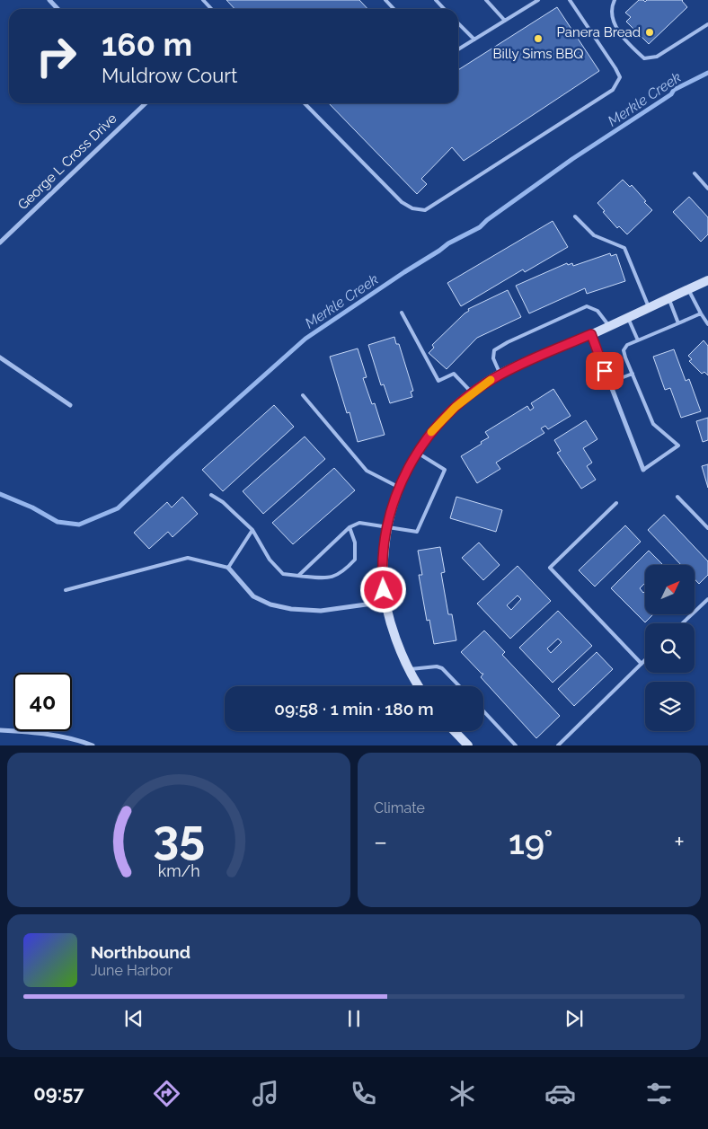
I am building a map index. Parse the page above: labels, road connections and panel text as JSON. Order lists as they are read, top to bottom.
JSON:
{
  "streets": {
    "street": ["George L Cross Drive"]
  },
  "water": ["Merkle Creek"],
  "places": ["Panera Bread", "Billy Sims BBQ"],
  "north": "top right",
  "page": {
    "turn": ["160 m", "Muldrow Court"],
    "limit": "40",
    "trip": "09:58 · 1 min · 180 m",
    "tile": "Climate",
    "heat": ["−", "19°", "+"],
    "song": ["Northbound", "June Harbor"],
    "tabs": "09:57",
    "gauge": ["35", "km/h"]
  }
}
